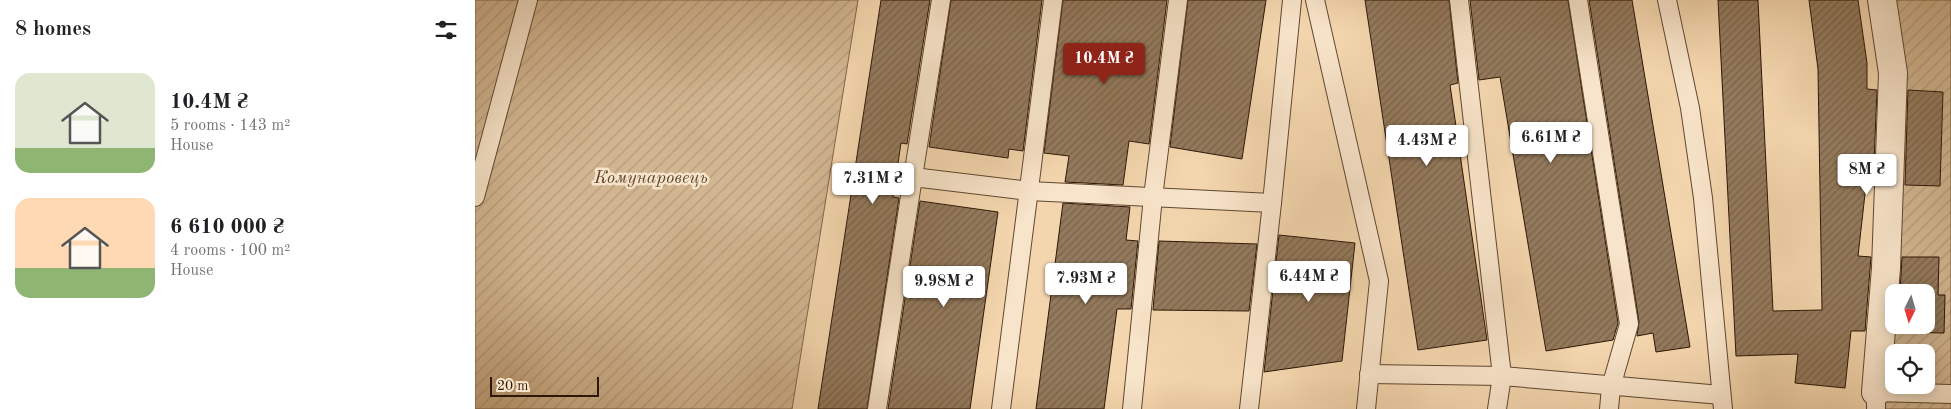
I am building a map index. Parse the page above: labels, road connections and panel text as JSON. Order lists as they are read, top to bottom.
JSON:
{
  "parks": ["Комунаровець"],
  "scale_bar": "20 m",
  "north": "bottom",
  "page": {
    "heading": "8 homes",
    "price": [
      "10.4M ₴",
      "6.61M ₴",
      "4.43M ₴",
      "8M ₴",
      "7.31M ₴",
      "6.44M ₴",
      "7.93M ₴",
      "9.98M ₴"
    ],
    "list": [
      {
        "name": "10.4M ₴",
        "note": "5 rooms · 143 m² · House"
      },
      {
        "name": "6 610 000 ₴",
        "note": "4 rooms · 100 m² · House"
      }
    ],
    "scale": "20 m"
  }
}
